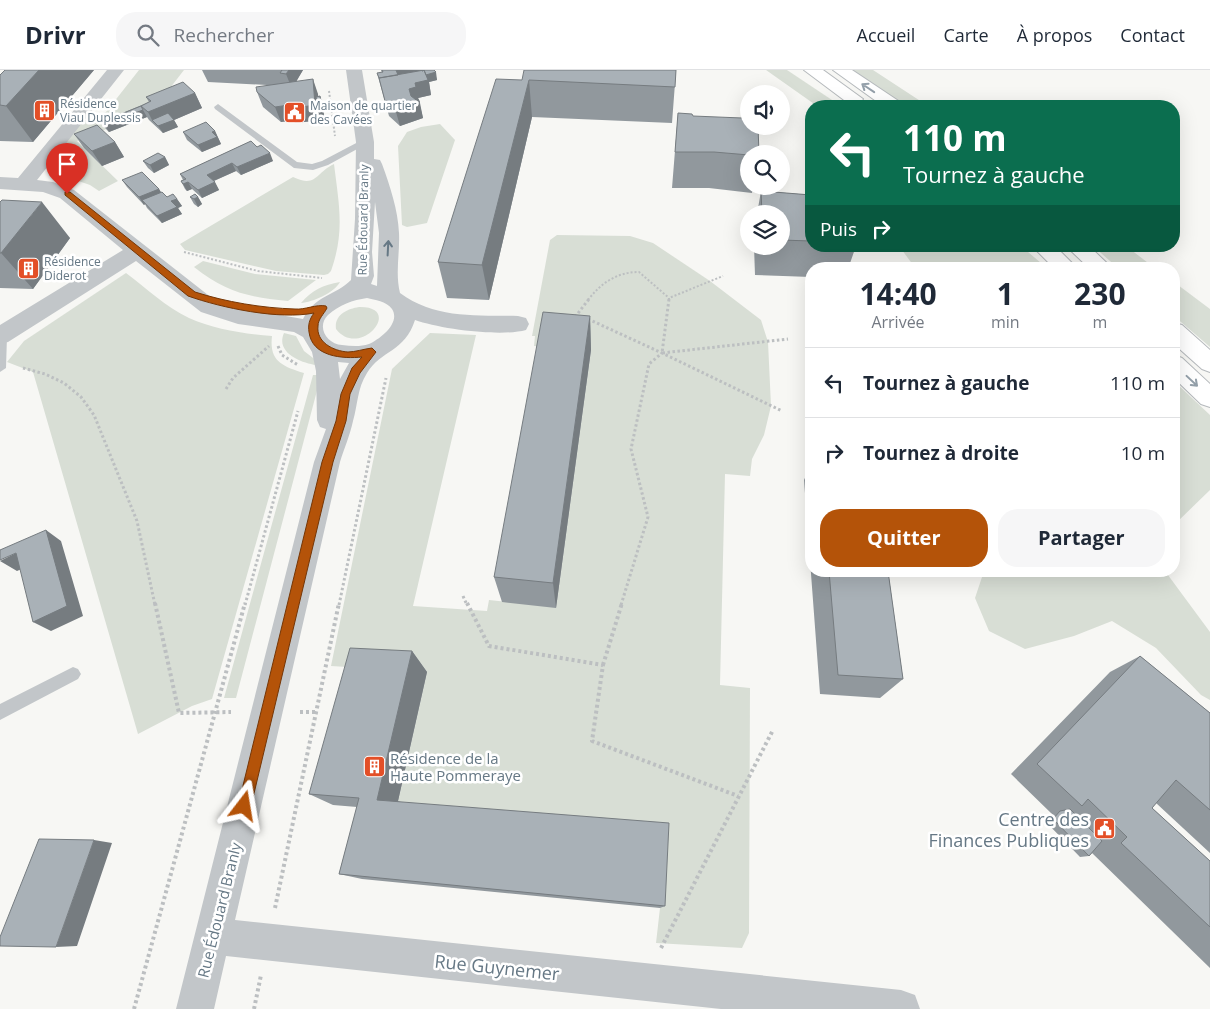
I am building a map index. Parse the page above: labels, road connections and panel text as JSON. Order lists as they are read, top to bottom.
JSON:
{
  "streets": {
    "street": ["Rue Édouard Branly", "Rue Guynemer"]
  },
  "crossings": [
    ["Rue Édouard Branly", "Rue Guynemer"]
  ],
  "places": {
    "building": ["Résidence Viau Duplessis", "Résidence Diderot", "Résidence de la Haute Pommeraye"],
    "public building": ["Maison de quartier des Cavées", "Centre des Finances Publiques"]
  },
  "page": {
    "header": "Drivr",
    "search": "Rechercher",
    "nav": [
      "Accueil",
      "Carte",
      "À propos",
      "Contact"
    ],
    "turn": ["110 m", "Tournez à gauche"],
    "then": "Puis",
    "eta": [
      "14:40",
      "Arrivée",
      "1",
      "min",
      "230",
      "m"
    ],
    "list": [
      {
        "name": "Tournez à gauche",
        "value": "110 m"
      },
      {
        "name": "Tournez à droite",
        "value": "10 m"
      }
    ],
    "buttons": ["Quitter", "Partager"]
  }
}
